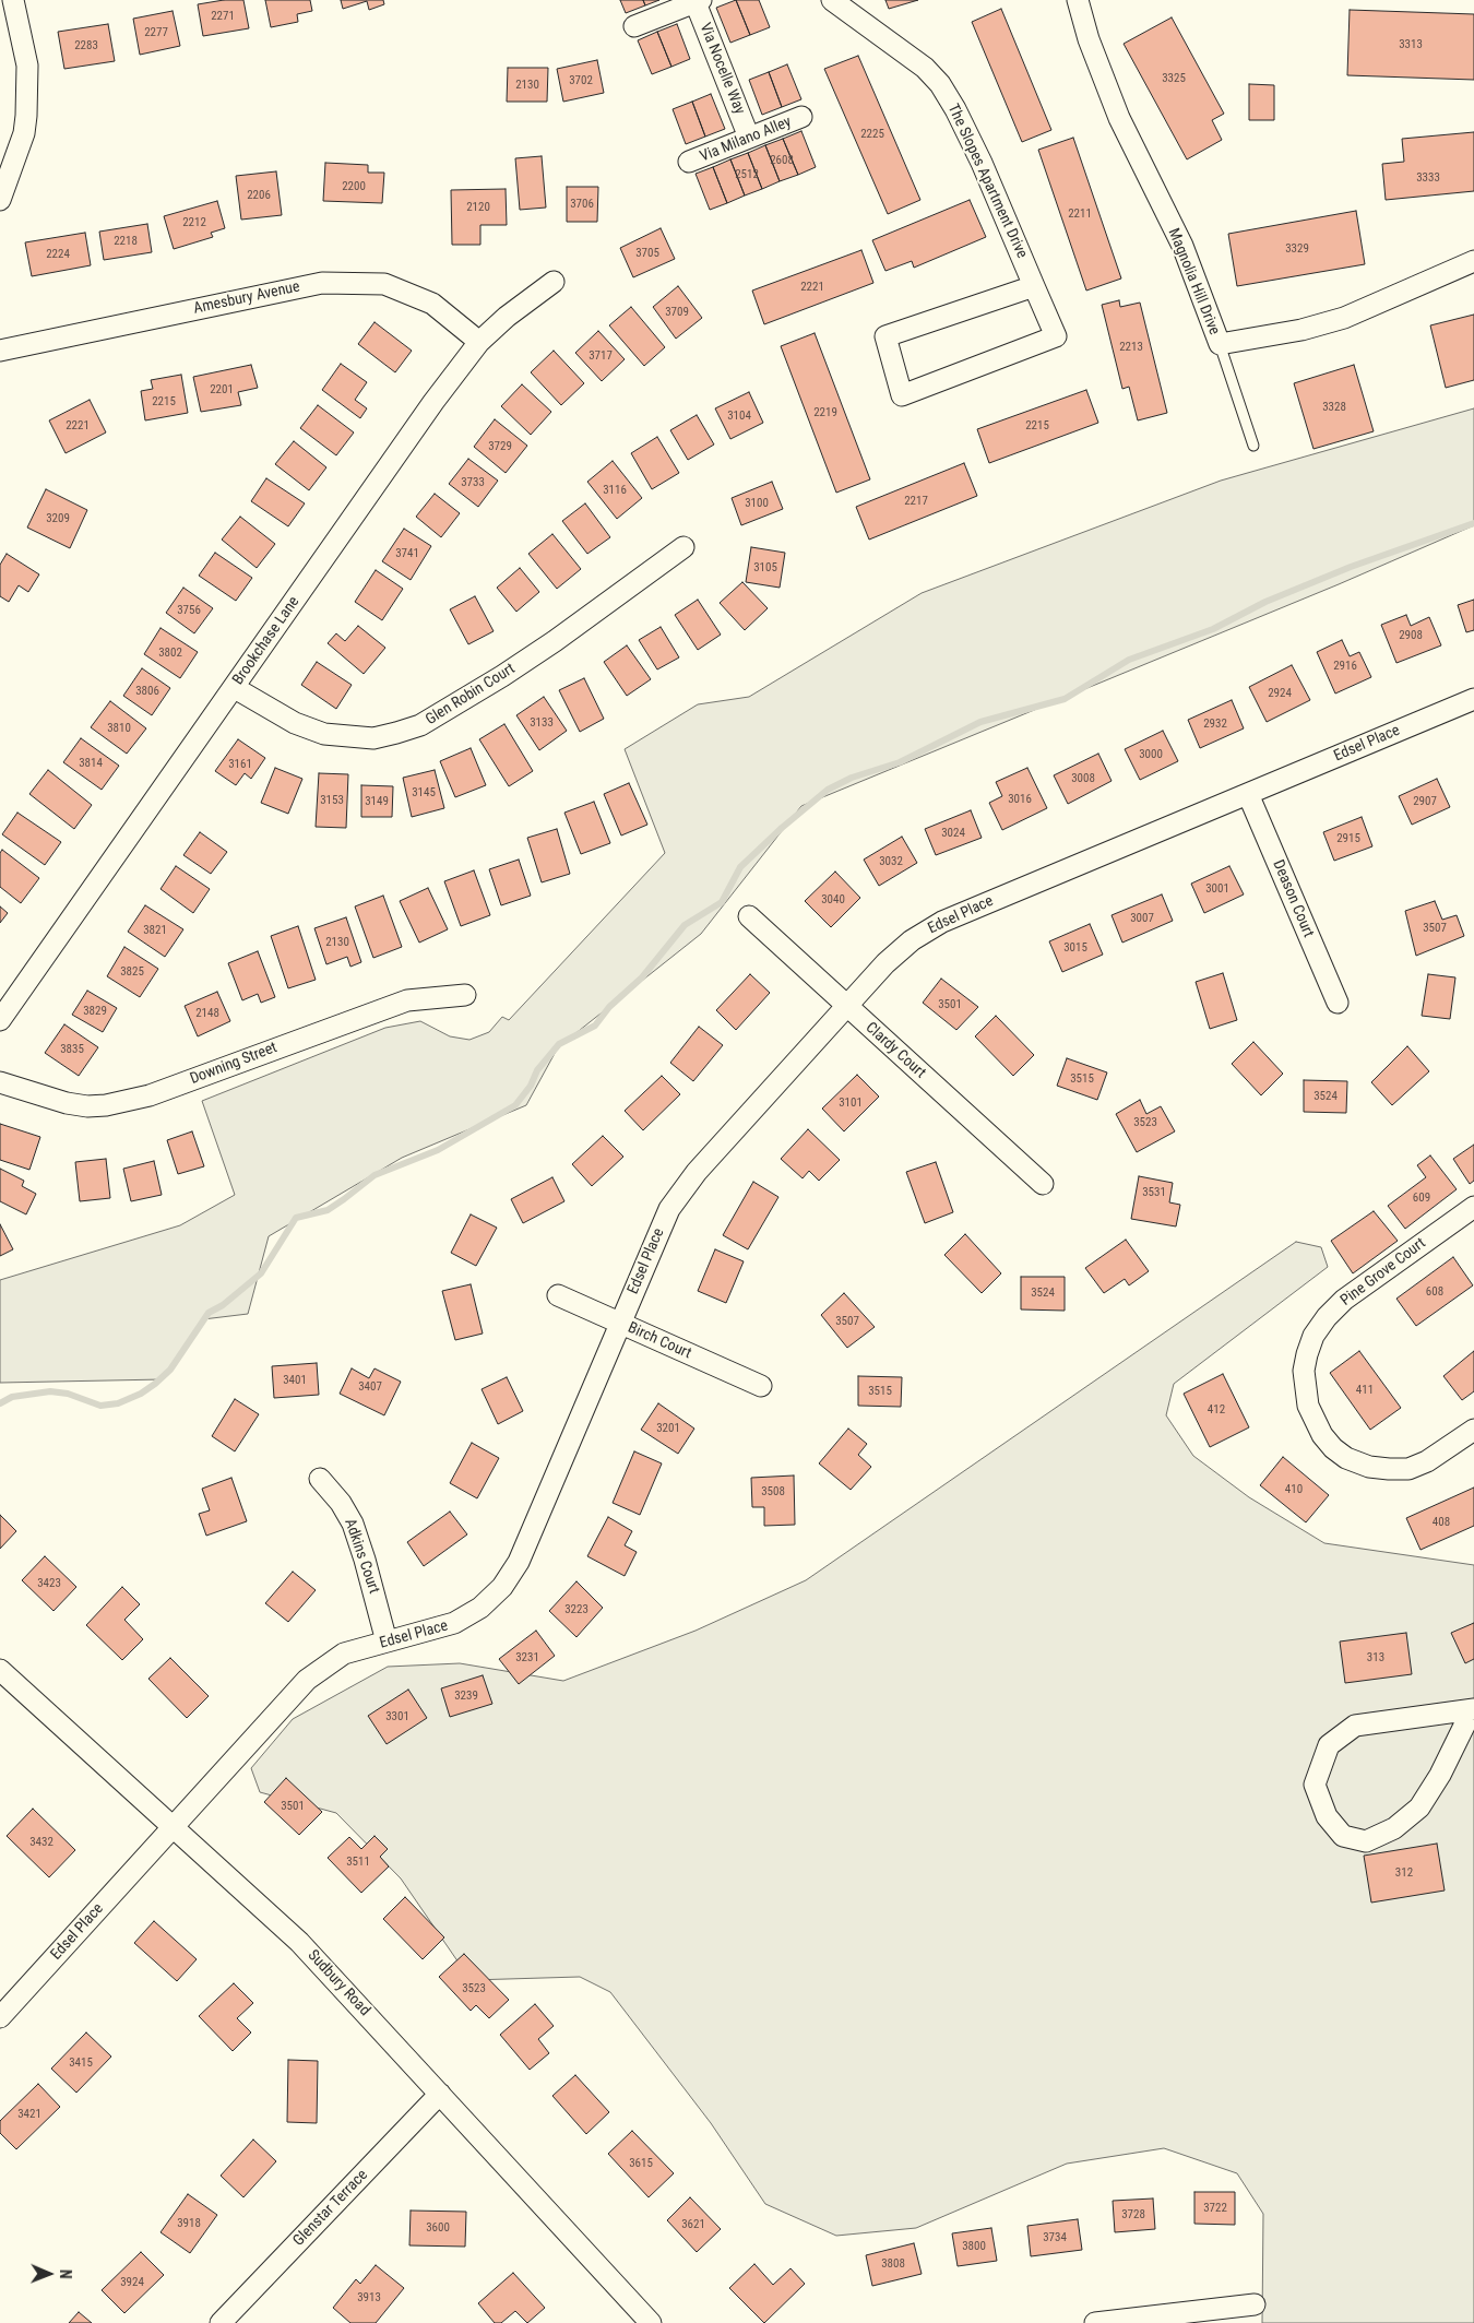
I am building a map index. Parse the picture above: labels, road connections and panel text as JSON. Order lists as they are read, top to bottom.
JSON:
{
  "streets": {
    "street": [
      "Via Nocelle Way",
      "Via Milano Alley",
      "The Slopes Apartment Drive",
      "Magnolia Hill Drive",
      "Amesbury Avenue",
      "Brookchase Lane",
      "Glen Robin Court",
      "Edsel Place",
      "Deason Court",
      "Clardy Court",
      "Downing Street",
      "Pine Grove Court",
      "Birch Court",
      "Adkins Court",
      "Sudbury Road",
      "Glenstar Terrace"
    ]
  },
  "crossings": [
    ["Via Nocelle Way", "Via Milano Alley"],
    ["Amesbury Avenue", "Brookchase Lane"],
    ["Brookchase Lane", "Glen Robin Court"],
    ["Edsel Place", "Deason Court"],
    ["Edsel Place", "Clardy Court"],
    ["Edsel Place", "Birch Court"],
    ["Edsel Place", "Adkins Court"],
    ["Edsel Place", "Sudbury Road"],
    ["Sudbury Road", "Glenstar Terrace"]
  ],
  "house_numbers": [
    "2271",
    "2277",
    "3313",
    "2283",
    "3325",
    "3702",
    "2130",
    "2225",
    "2608",
    "2512",
    "3333",
    "2200",
    "2206",
    "3706",
    "2120",
    "2211",
    "2212",
    "2218",
    "3329",
    "3705",
    "2224",
    "2221",
    "3709",
    "2213",
    "3717",
    "2201",
    "2215",
    "3328",
    "2219",
    "3104",
    "2221",
    "2215",
    "3729",
    "3733",
    "3116",
    "2217",
    "3100",
    "3209",
    "3741",
    "3105",
    "3756",
    "2908",
    "3802",
    "2916",
    "3806",
    "2924",
    "3133",
    "2932",
    "3810",
    "3000",
    "3814",
    "3161",
    "3008",
    "3145",
    "3016",
    "3153",
    "3149",
    "2907",
    "3024",
    "2915",
    "3032",
    "3001",
    "3040",
    "3007",
    "3507",
    "3821",
    "2130",
    "3015",
    "3825",
    "3501",
    "3829",
    "2148",
    "3835",
    "3515",
    "3524",
    "3101",
    "3523",
    "3531",
    "609",
    "608",
    "3524",
    "3507",
    "3401",
    "3407",
    "411",
    "3515",
    "412",
    "3201",
    "410",
    "3508",
    "408",
    "3423",
    "3223",
    "3231",
    "313",
    "3239",
    "3301",
    "3501",
    "3432",
    "3511",
    "312",
    "3523",
    "3415",
    "3421",
    "3615",
    "3722",
    "3728",
    "3918",
    "3621",
    "3600",
    "3734",
    "3800",
    "3808",
    "3924",
    "3913"
  ],
  "north": "right"
}
